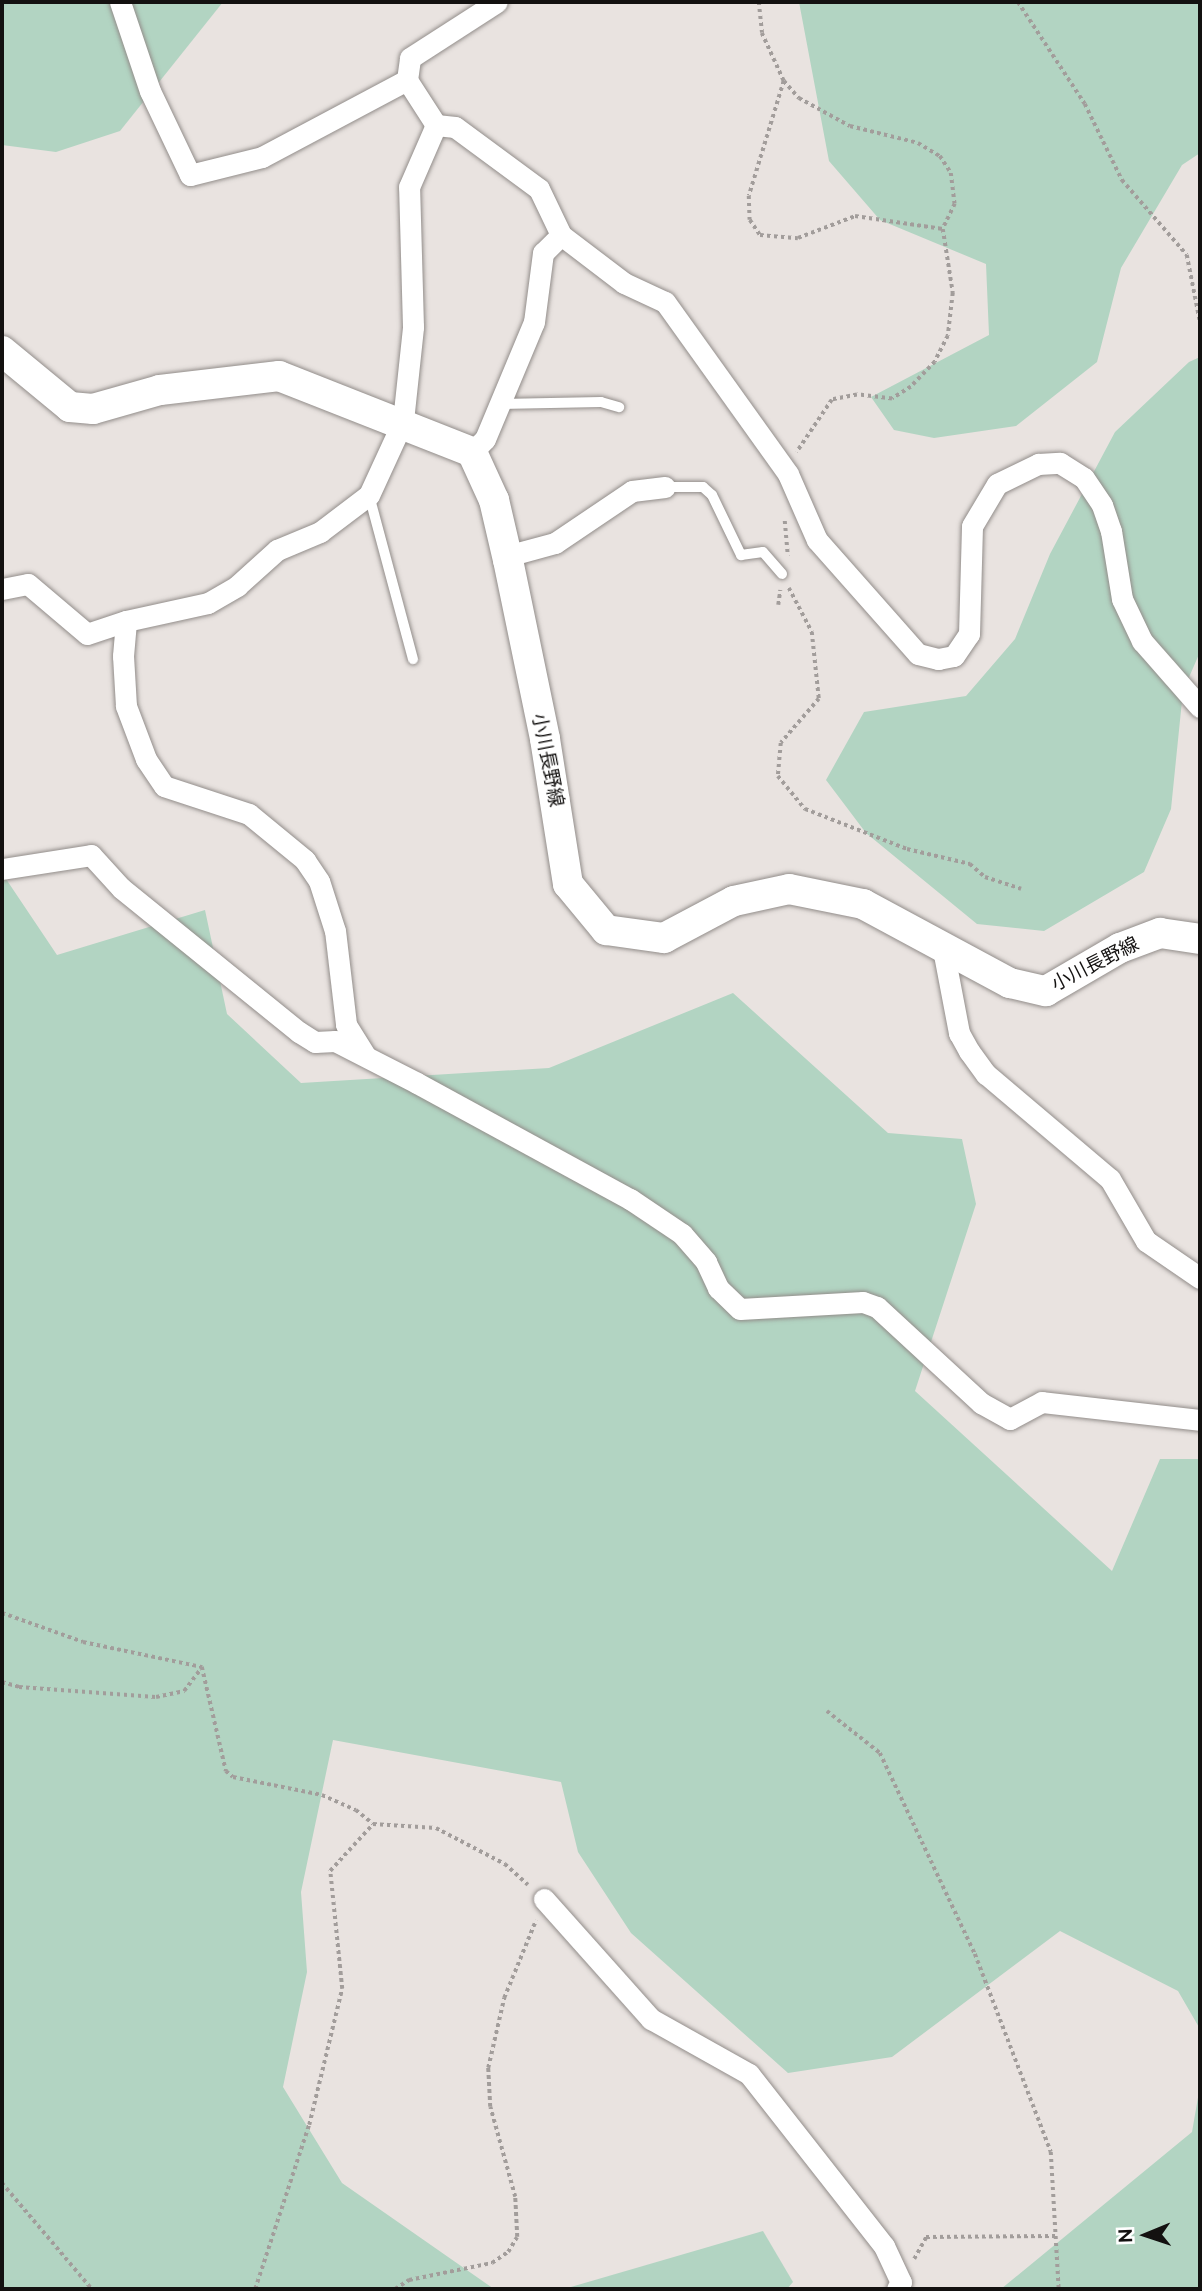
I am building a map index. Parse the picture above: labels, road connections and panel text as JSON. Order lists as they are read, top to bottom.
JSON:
{
  "streets": {
    "main road": ["小川長野線"]
  },
  "north": "left"
}
